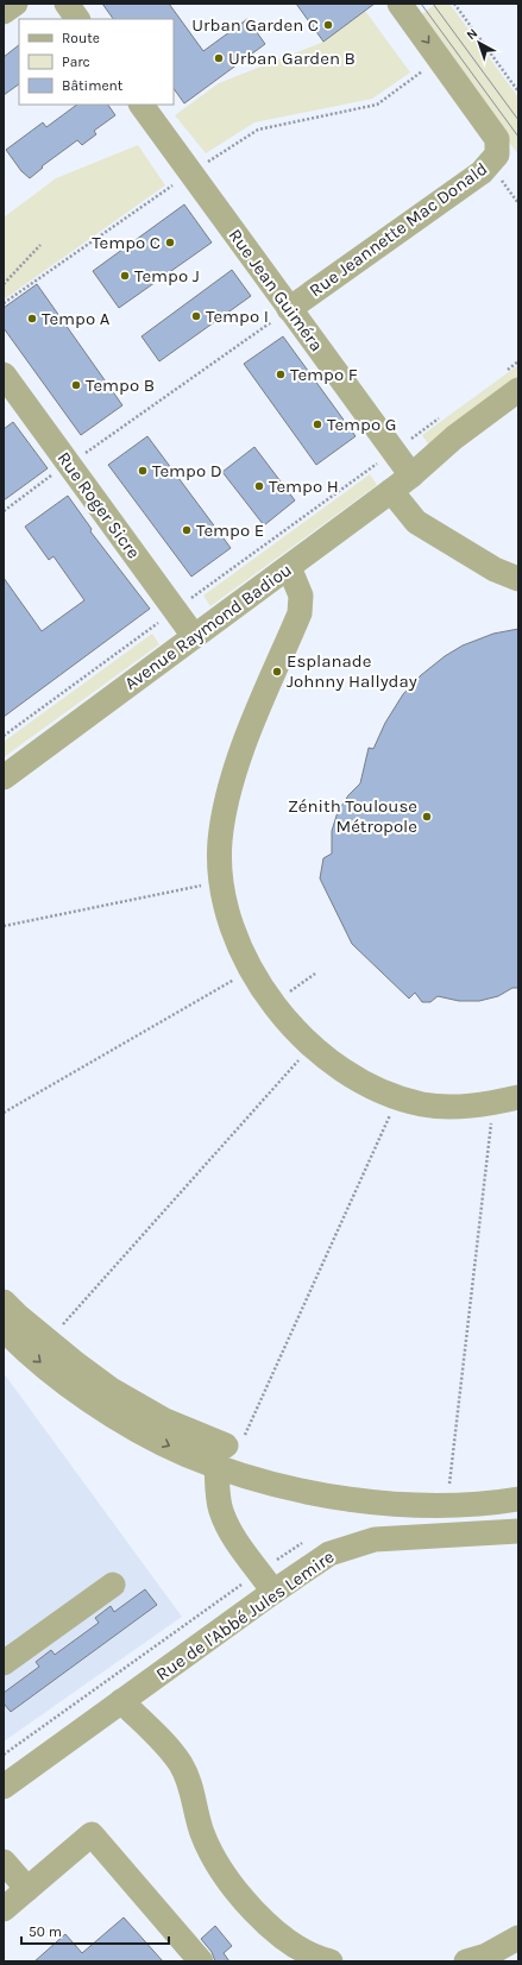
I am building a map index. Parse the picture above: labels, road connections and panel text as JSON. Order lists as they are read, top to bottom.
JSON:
{
  "streets": {
    "street": [
      "Rue Jeannette Mac Donald",
      "Rue Jean Guiméra",
      "Rue Roger Sicre",
      "Avenue Raymond Badiou",
      "Rue de l'Abbé Jules Lemire"
    ]
  },
  "crossings": [
    ["Rue Jeannette Mac Donald", "Rue Jean Guiméra"],
    ["Rue Jean Guiméra", "Avenue Raymond Badiou"],
    ["Rue Roger Sicre", "Avenue Raymond Badiou"]
  ],
  "places": [
    "Urban Garden C",
    "Urban Garden B",
    "Tempo C",
    "Tempo J",
    "Tempo I",
    "Tempo A",
    "Tempo F",
    "Tempo B",
    "Tempo G",
    "Tempo D",
    "Tempo H",
    "Tempo E",
    "Esplanade Johnny Hallyday",
    "Zénith Toulouse Métropole"
  ],
  "legend": ["Route", "Parc", "Bâtiment"],
  "scale_bar": "50 m",
  "north": "top left"
}
